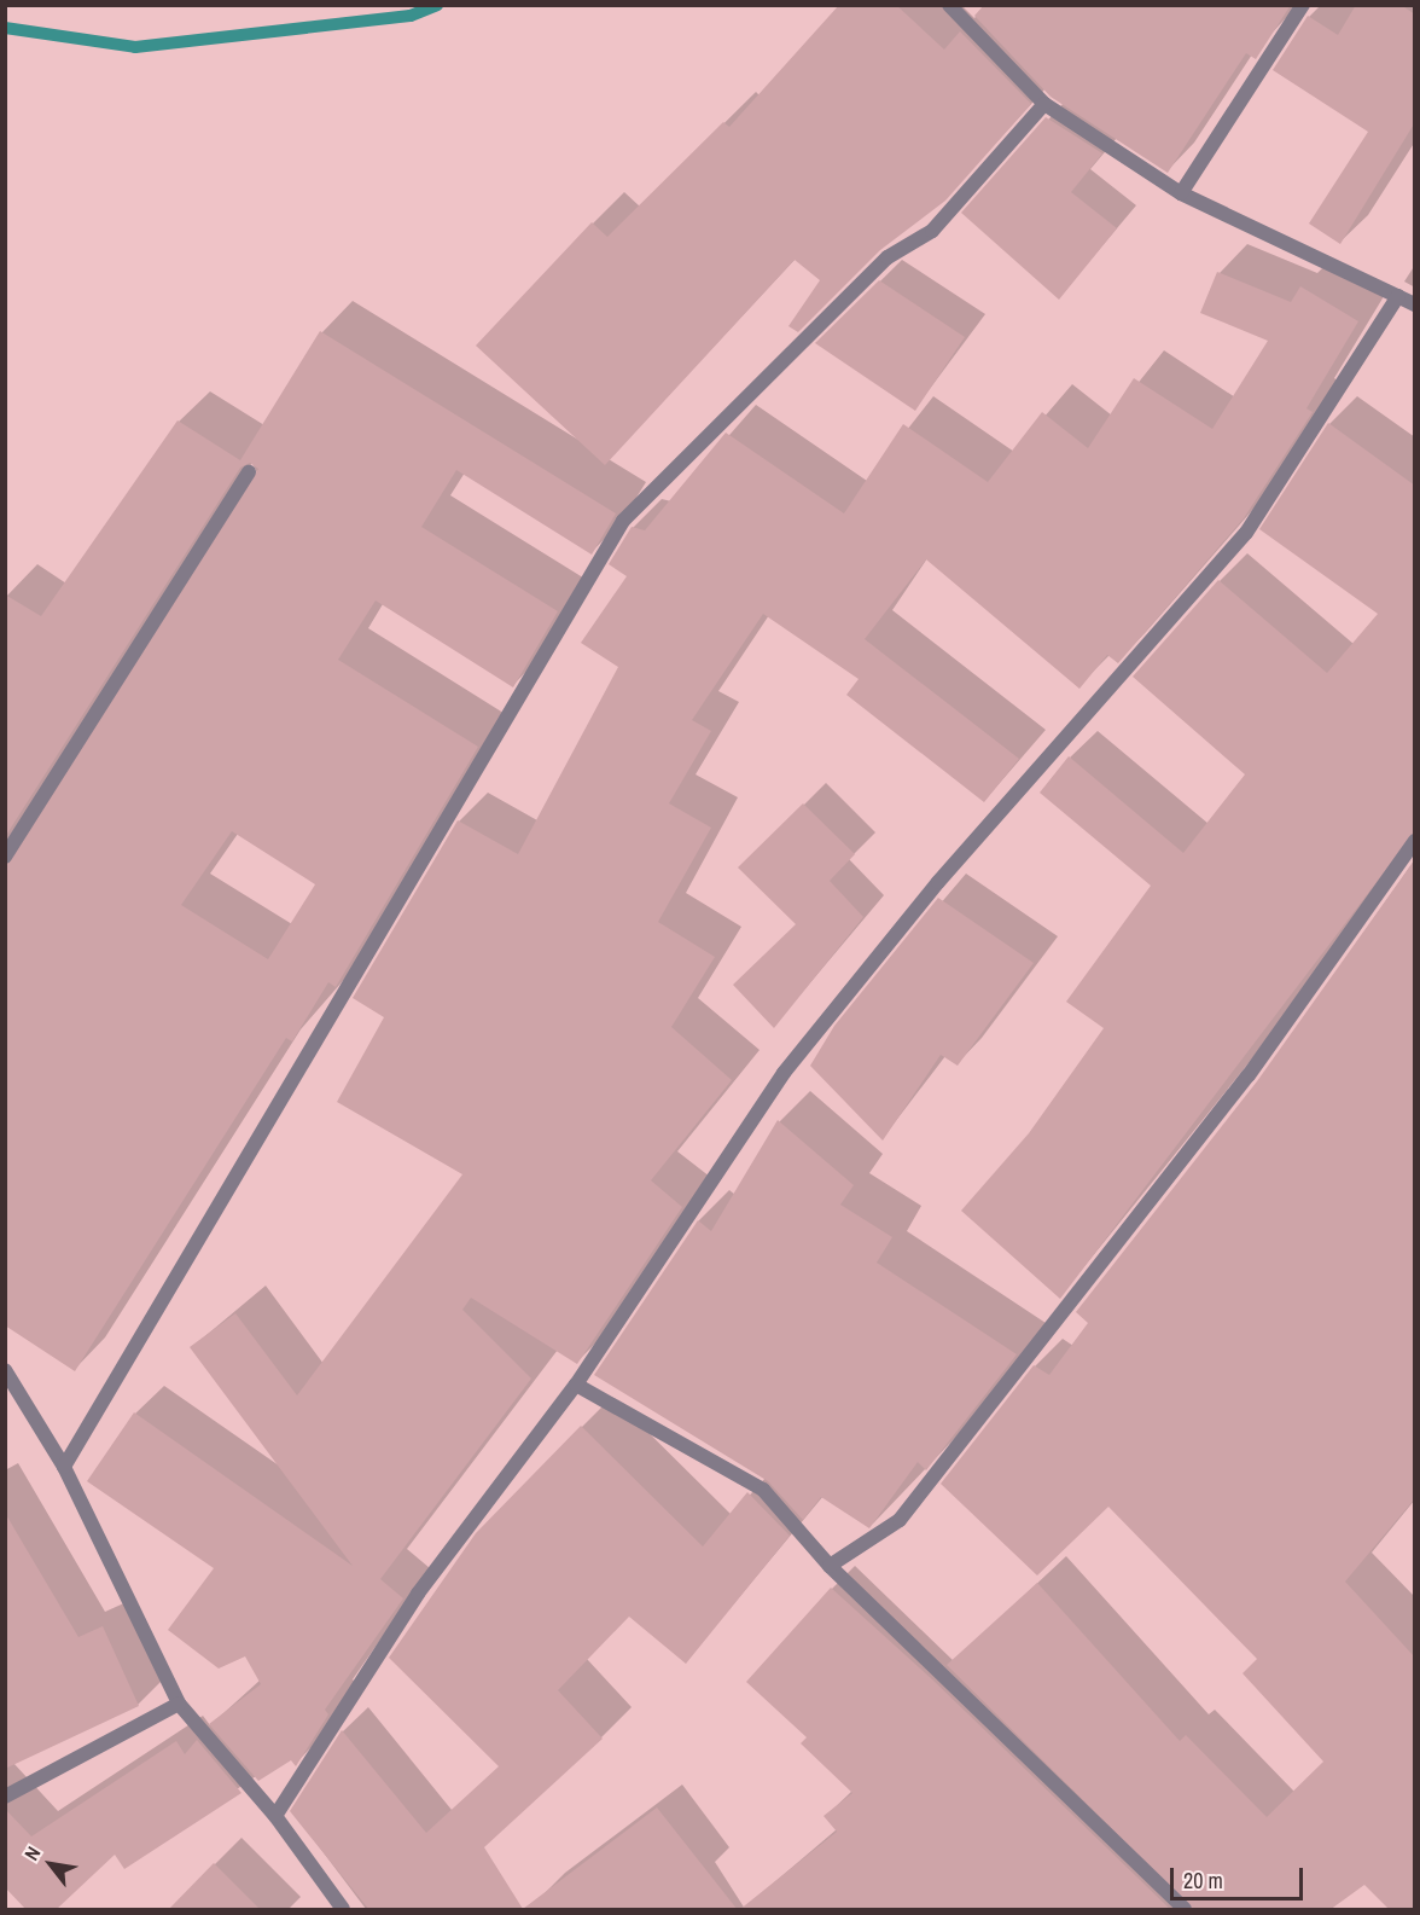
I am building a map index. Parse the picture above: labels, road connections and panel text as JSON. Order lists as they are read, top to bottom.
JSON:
{
  "scale_bar": "20 m",
  "north": "top left"
}
